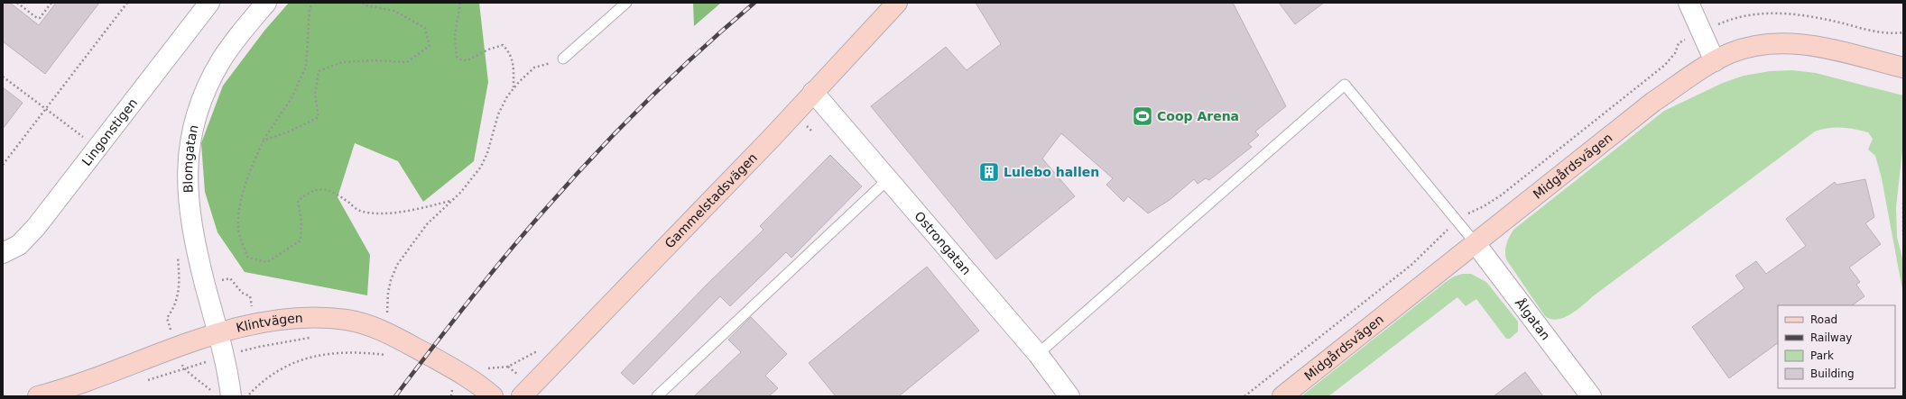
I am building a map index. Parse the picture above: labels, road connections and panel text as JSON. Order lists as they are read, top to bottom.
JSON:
{
  "streets": {
    "street": [
      "Lingonstigen",
      "Blomgatan",
      "Midgårdsvägen",
      "Gammelstadsvägen",
      "Ostrongatan",
      "Ålgatan",
      "Klintvägen"
    ]
  },
  "crossings": [
    ["Blomgatan", "Klintvägen"],
    ["Midgårdsvägen", "Ålgatan"],
    ["Gammelstadsvägen", "Ostrongatan"]
  ],
  "places": {
    "sports": ["Coop Arena"],
    "building": ["Lulebo hallen"]
  },
  "legend": [
    "Road",
    "Railway",
    "Park",
    "Building"
  ]
}
